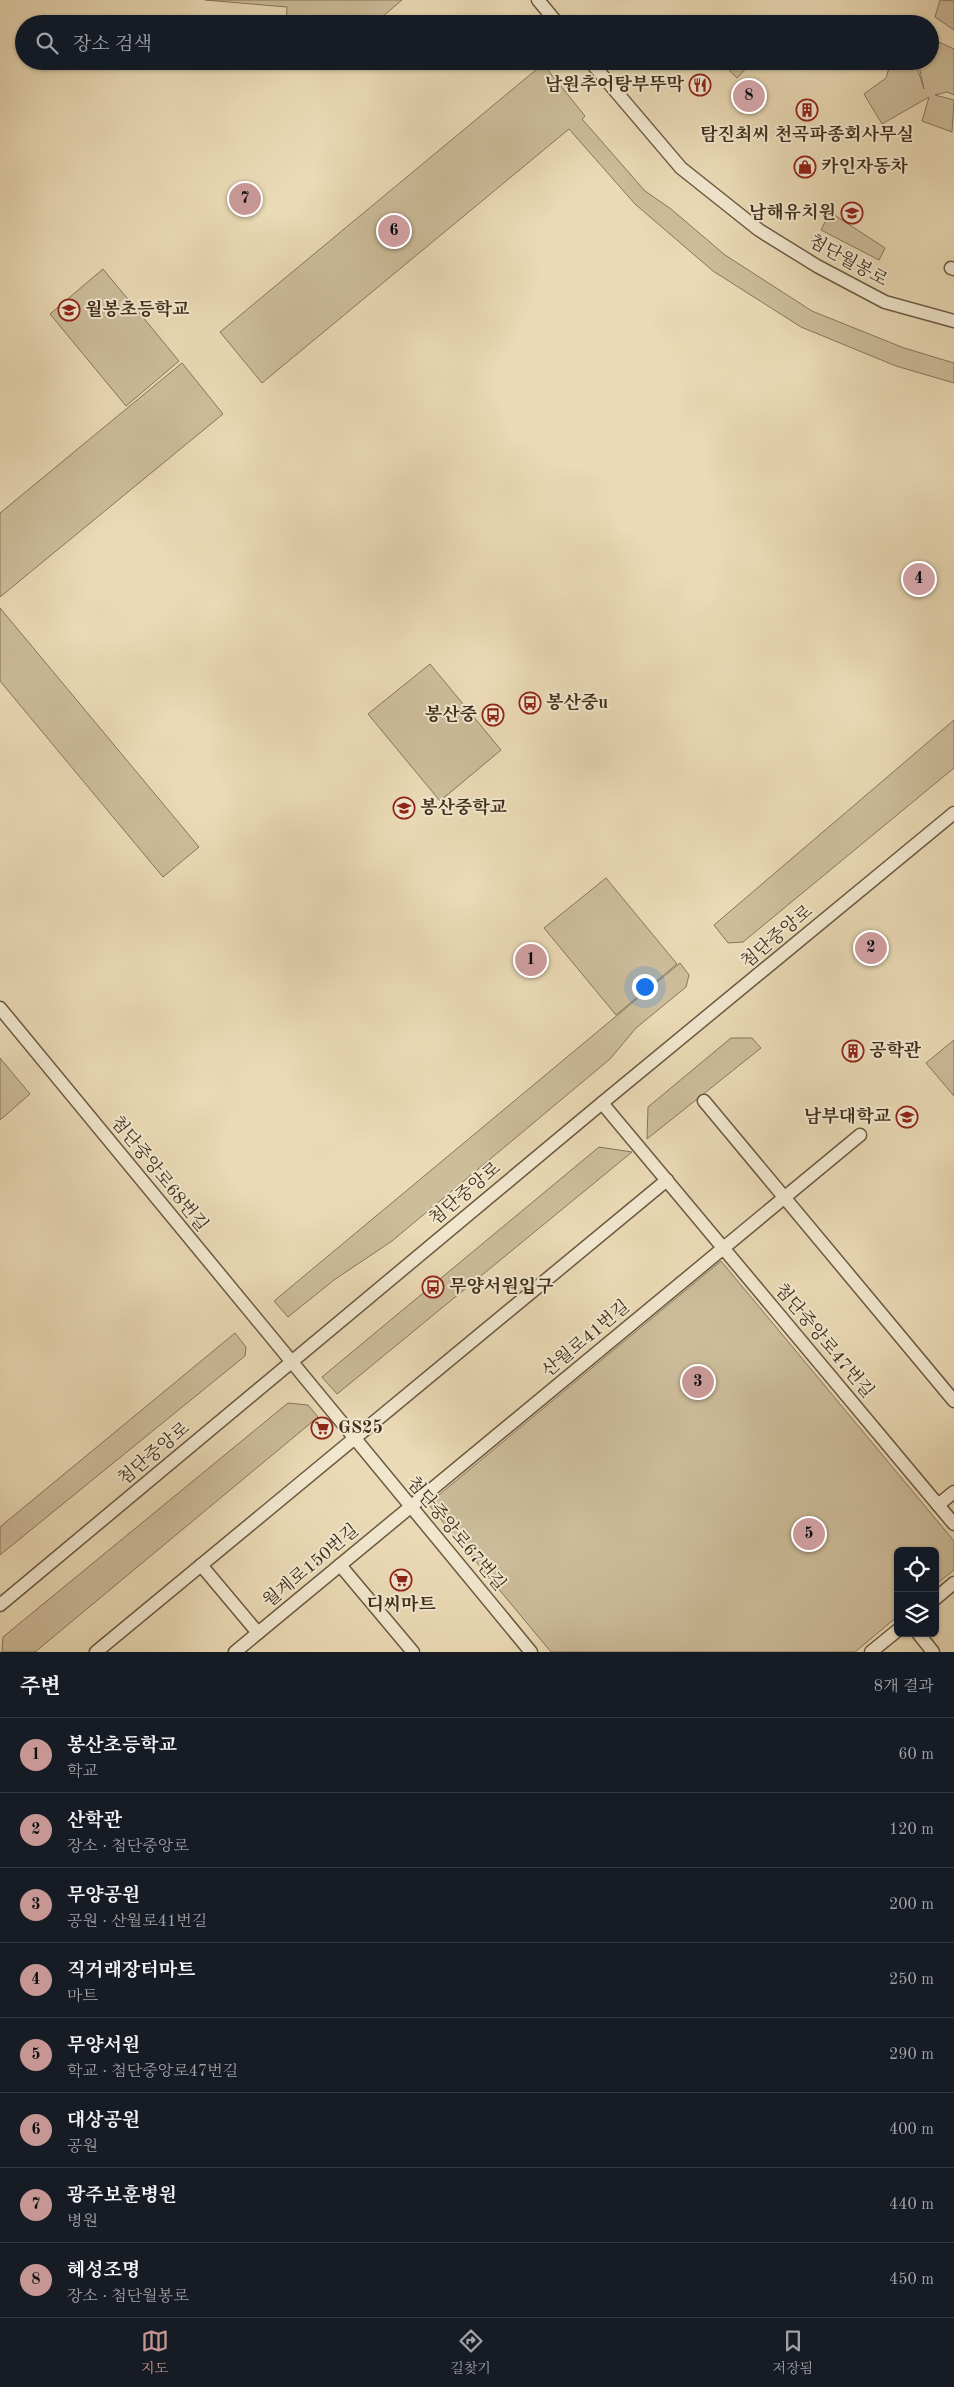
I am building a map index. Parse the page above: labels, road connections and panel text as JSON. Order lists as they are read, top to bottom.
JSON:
{
  "streets": {
    "street": [
      "첨단월봉로",
      "첨단중앙로",
      "첨단중앙로68번길",
      "산월로41번길",
      "첨단중앙로47번길",
      "첨단중앙로67번길",
      "월계로150번길"
    ]
  },
  "crossings": [
    ["첨단중앙로", "첨단중앙로68번길"],
    ["첨단중앙로", "첨단중앙로47번길"],
    ["첨단중앙로", "첨단중앙로67번길"],
    ["첨단중앙로68번길", "첨단중앙로67번길"],
    ["산월로41번길", "첨단중앙로47번길"],
    ["산월로41번길", "첨단중앙로67번길"],
    ["산월로41번길", "월계로150번길"],
    ["첨단중앙로67번길", "월계로150번길"]
  ],
  "places": {
    "restaurant": ["남원추어탕부뚜막"],
    "building": ["탐진최씨 천곡파종회사무실", "공학관"],
    "shop": ["카인자동차"],
    "school or university": [
      "남해유치원",
      "월봉초등학교",
      "봉산중학교",
      "남부대학교"
    ],
    "bus stop": ["봉산중u", "봉산중", "무양서원입구"],
    "supermarket": ["GS25", "디씨마트"]
  },
  "page": {
    "search": "장소 검색",
    "pins": [
      "8",
      "7",
      "6",
      "4",
      "2",
      "1",
      "3",
      "5"
    ],
    "heading": ["주변", "8개 결과"],
    "list": [
      {
        "mark": "1",
        "name": "봉산초등학교",
        "note": "학교",
        "value": "60 m"
      },
      {
        "mark": "2",
        "name": "산학관",
        "note": "장소 · 첨단중앙로",
        "value": "120 m"
      },
      {
        "mark": "3",
        "name": "무양공원",
        "note": "공원 · 산월로41번길",
        "value": "200 m"
      },
      {
        "mark": "4",
        "name": "직거래장터마트",
        "note": "마트",
        "value": "250 m"
      },
      {
        "mark": "5",
        "name": "무양서원",
        "note": "학교 · 첨단중앙로47번길",
        "value": "290 m"
      },
      {
        "mark": "6",
        "name": "대상공원",
        "note": "공원",
        "value": "400 m"
      },
      {
        "mark": "7",
        "name": "광주보훈병원",
        "note": "병원",
        "value": "440 m"
      },
      {
        "mark": "8",
        "name": "혜성조명",
        "note": "장소 · 첨단월봉로",
        "value": "450 m"
      }
    ],
    "nav": ["지도", "길찾기", "저장됨"]
  }
}
